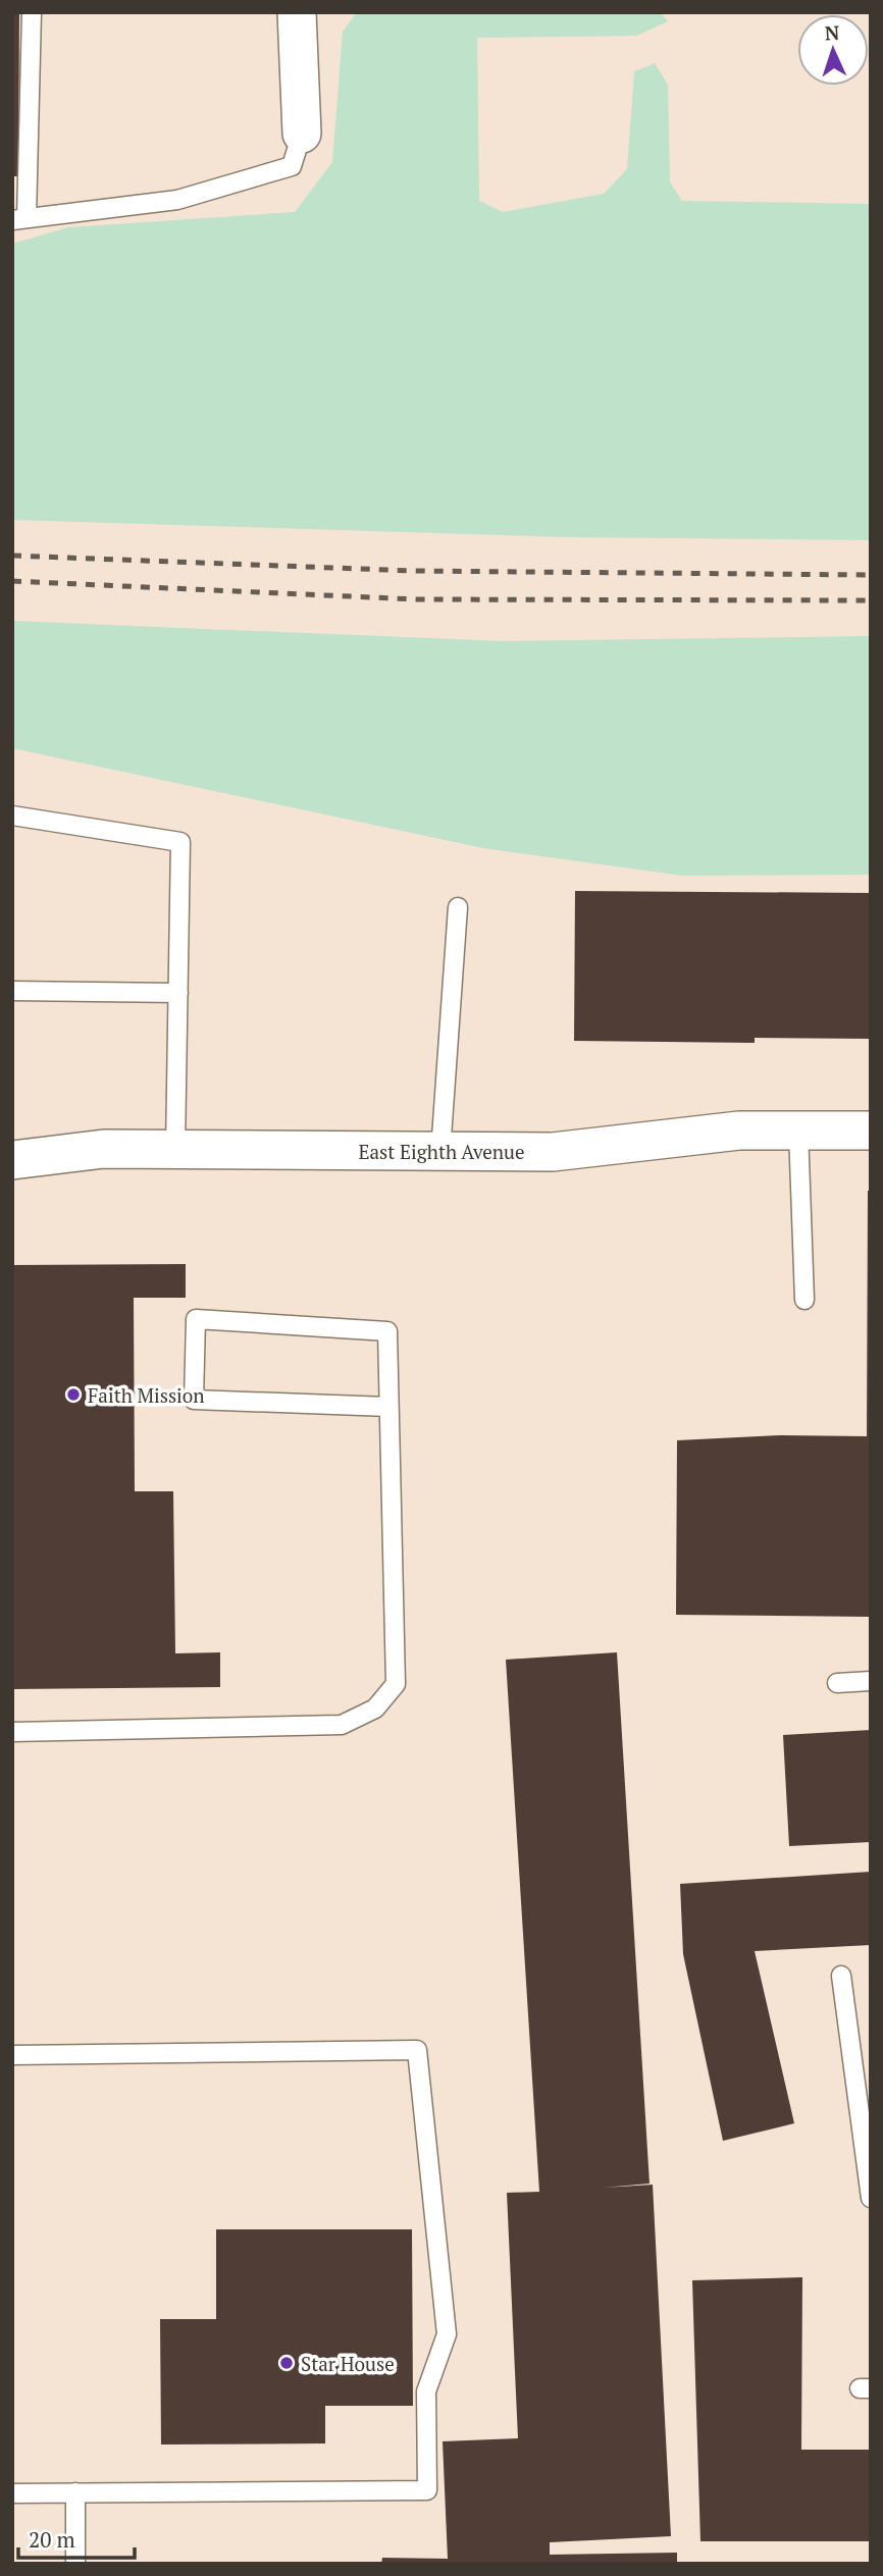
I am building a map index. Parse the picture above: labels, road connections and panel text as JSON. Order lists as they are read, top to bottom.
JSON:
{
  "streets": {
    "street": ["East Eighth Avenue"]
  },
  "places": ["Faith Mission", "Star House"],
  "scale_bar": "20 m",
  "north": "top"
}
